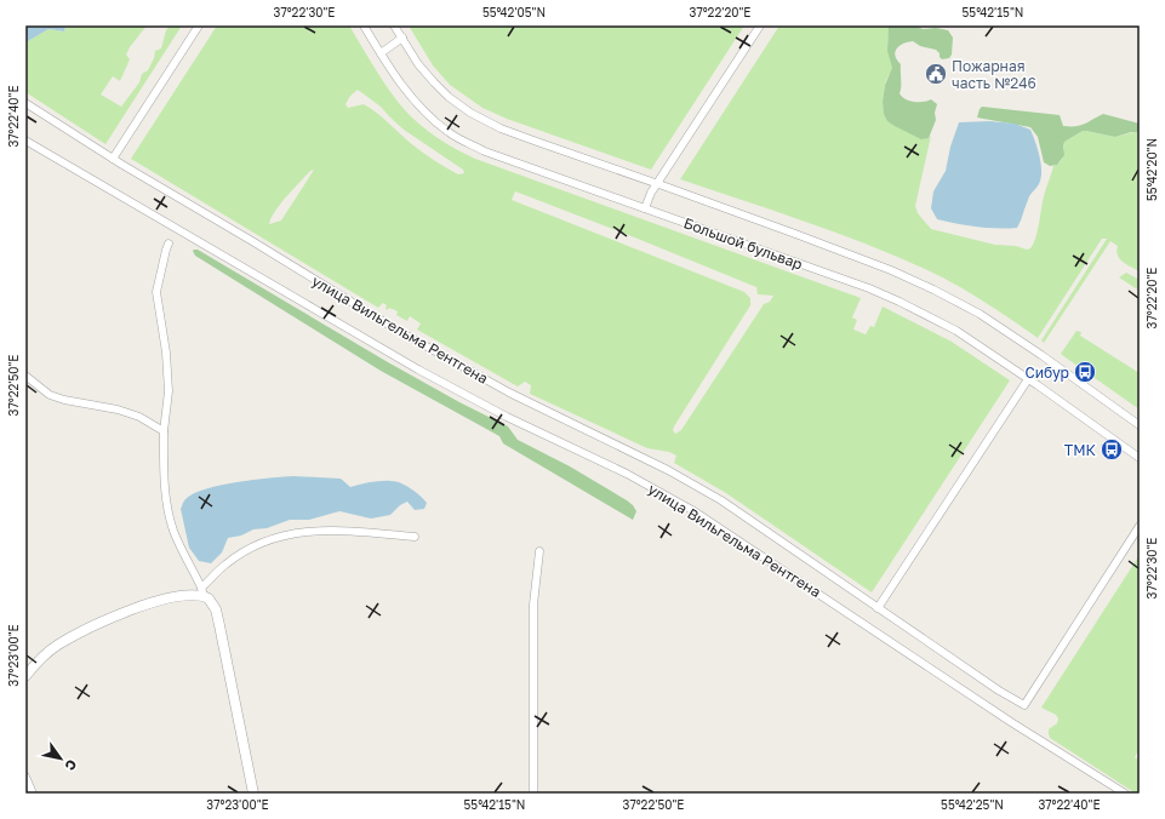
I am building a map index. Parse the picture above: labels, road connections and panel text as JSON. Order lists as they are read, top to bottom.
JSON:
{
  "streets": {
    "street": ["Большой бульвар", "улица Вильгельма Рентгена"]
  },
  "places": {
    "public building": ["Пожарная часть №246"],
    "bus stop": ["Сибур", "ТМК"]
  },
  "north": "bottom right",
  "coordinates": [
    "37°22'30\"E",
    "55°42'05\"N",
    "37°22'20\"E",
    "55°42'15\"N",
    "37°22'40\"E",
    "55°42'20\"N",
    "37°22'50\"E",
    "37°23'00\"E",
    "55°42'25\"N"
  ]
}
